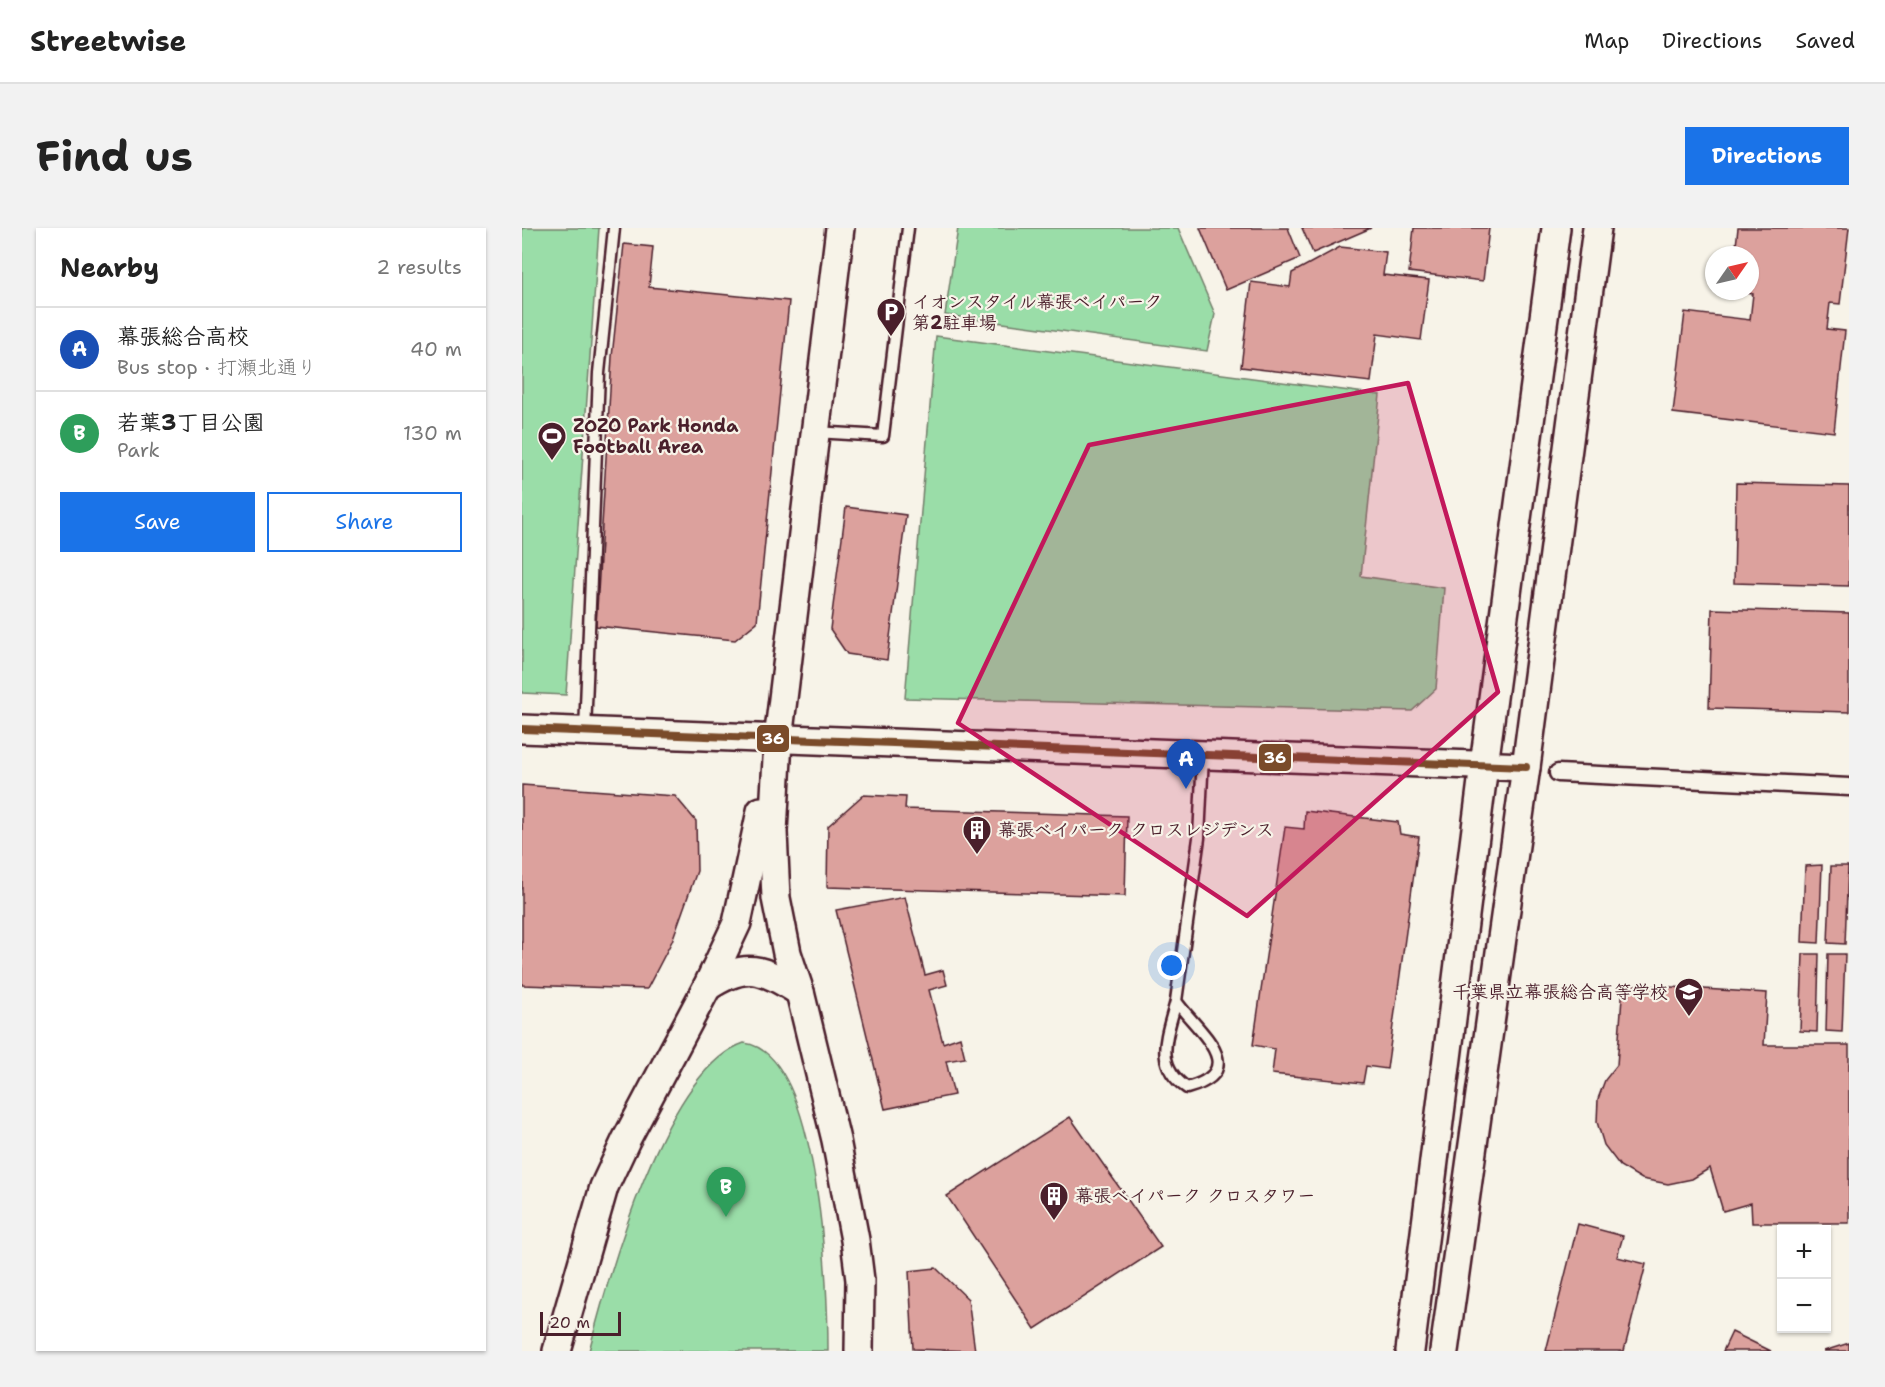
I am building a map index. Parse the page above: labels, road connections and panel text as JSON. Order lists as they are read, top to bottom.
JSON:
{
  "places": {
    "parking": ["イオンスタイル幕張ベイパーク 第2駐車場"],
    "sports": ["ZOZO Park Honda Football Area"],
    "building": ["幕張ベイパーク クロスレジデンス", "幕張ベイパーク クロスタワー"],
    "school or university": ["千葉県立幕張総合高等学校"]
  },
  "lines": ["transit line 36"],
  "scale_bar": "20 m",
  "north": "top right",
  "page": {
    "header": "Streetwise",
    "nav": ["Map", "Directions", "Saved"],
    "buttons": [
      "Directions",
      ["Save", "Share"]
    ],
    "title": "Find us",
    "heading": ["Nearby", "2 results"],
    "list": [
      {
        "mark": "A",
        "name": "幕張総合高校",
        "note": "Bus stop · 打瀬北通り",
        "value": "40 m"
      },
      {
        "mark": "B",
        "name": "若葉3丁目公園",
        "note": "Park",
        "value": "130 m"
      }
    ],
    "pins": ["A", "B"],
    "map_buttons": ["+", "−"],
    "scale": "20 m"
  }
}
